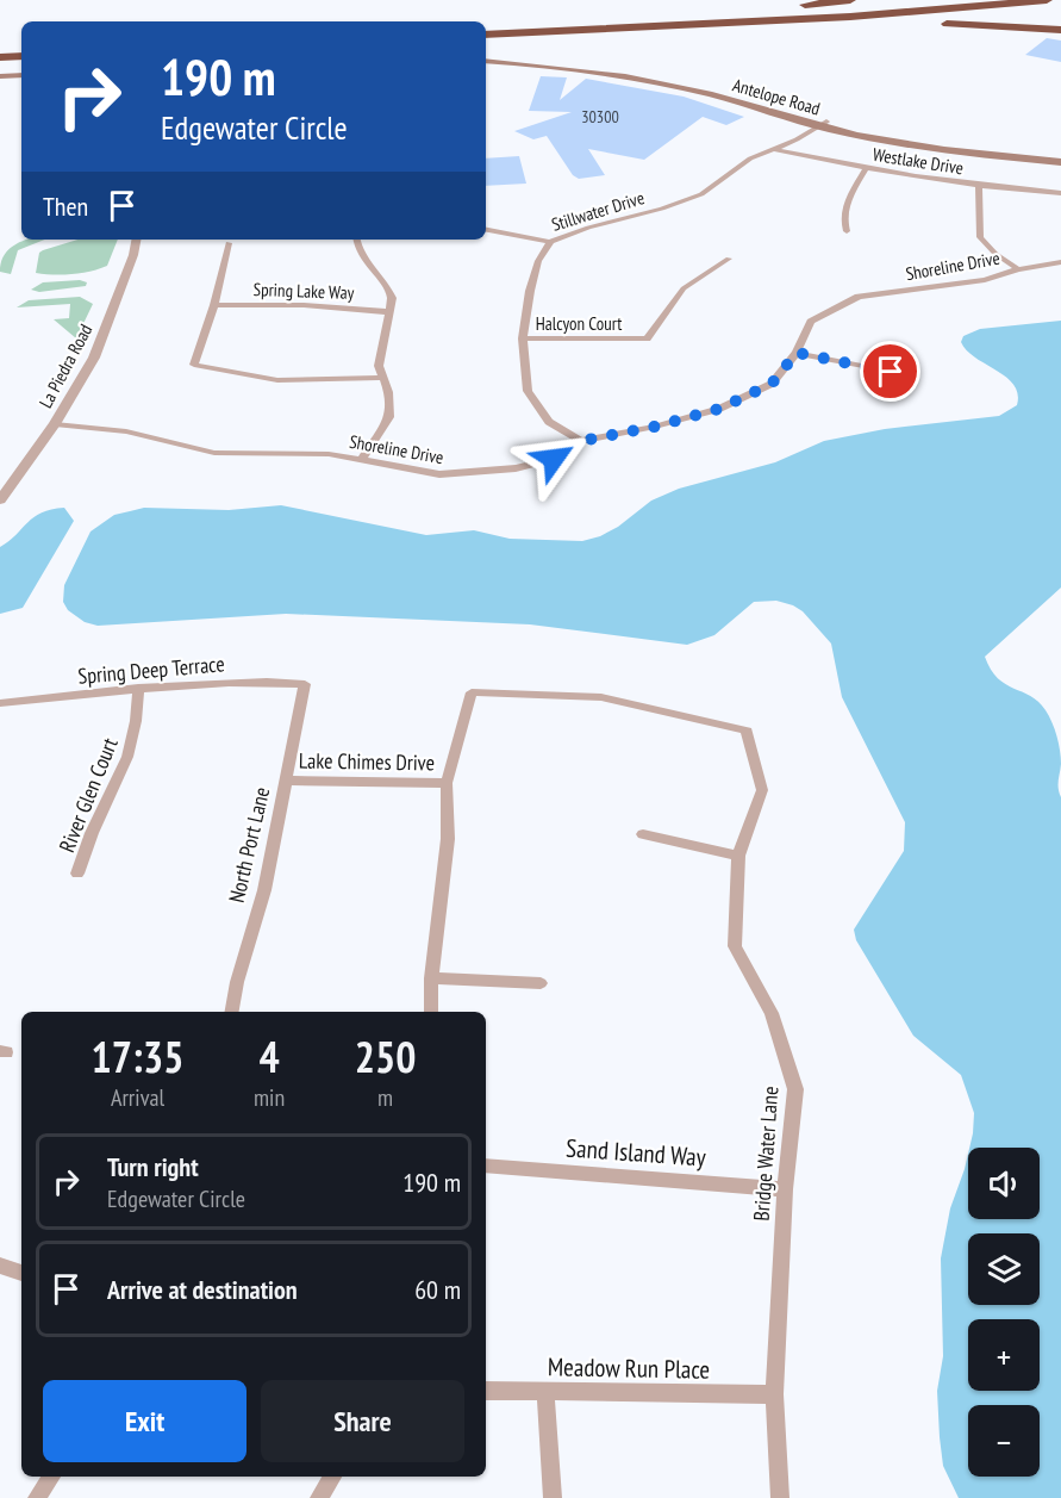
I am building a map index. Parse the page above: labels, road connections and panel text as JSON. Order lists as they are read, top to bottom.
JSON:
{
  "streets": {
    "main road": ["Antelope Road"],
    "street": [
      "Westlake Drive",
      "Stillwater Drive",
      "Shoreline Drive",
      "Spring Lake Way",
      "Halcyon Court",
      "La Piedra Road",
      "Spring Deep Terrace",
      "Lake Chimes Drive",
      "River Glen Court",
      "North Port Lane",
      "Sand Island Way",
      "Bridge Water Lane",
      "Meadow Run Place"
    ]
  },
  "crossings": [
    ["Antelope Road", "Stillwater Drive"],
    ["Westlake Drive", "Stillwater Drive"],
    ["Stillwater Drive", "Shoreline Drive"],
    ["Stillwater Drive", "Halcyon Court"],
    ["Shoreline Drive", "La Piedra Road"],
    ["Spring Deep Terrace", "River Glen Court"],
    ["Spring Deep Terrace", "North Port Lane"],
    ["Lake Chimes Drive", "North Port Lane"],
    ["Lake Chimes Drive", "Bridge Water Lane"],
    ["Sand Island Way", "Bridge Water Lane"],
    ["Bridge Water Lane", "Meadow Run Place"]
  ],
  "house_numbers": ["30300"],
  "page": {
    "turn": ["190 m", "Edgewater Circle"],
    "then": "Then",
    "eta": [
      "17:35",
      "Arrival",
      "4",
      "min",
      "250",
      "m"
    ],
    "list": [
      {
        "name": "Turn right",
        "note": "Edgewater Circle",
        "value": "190 m"
      },
      {
        "name": "Arrive at destination",
        "value": "60 m"
      }
    ],
    "map_buttons": ["+", "−"],
    "buttons": ["Exit", "Share"]
  }
}
